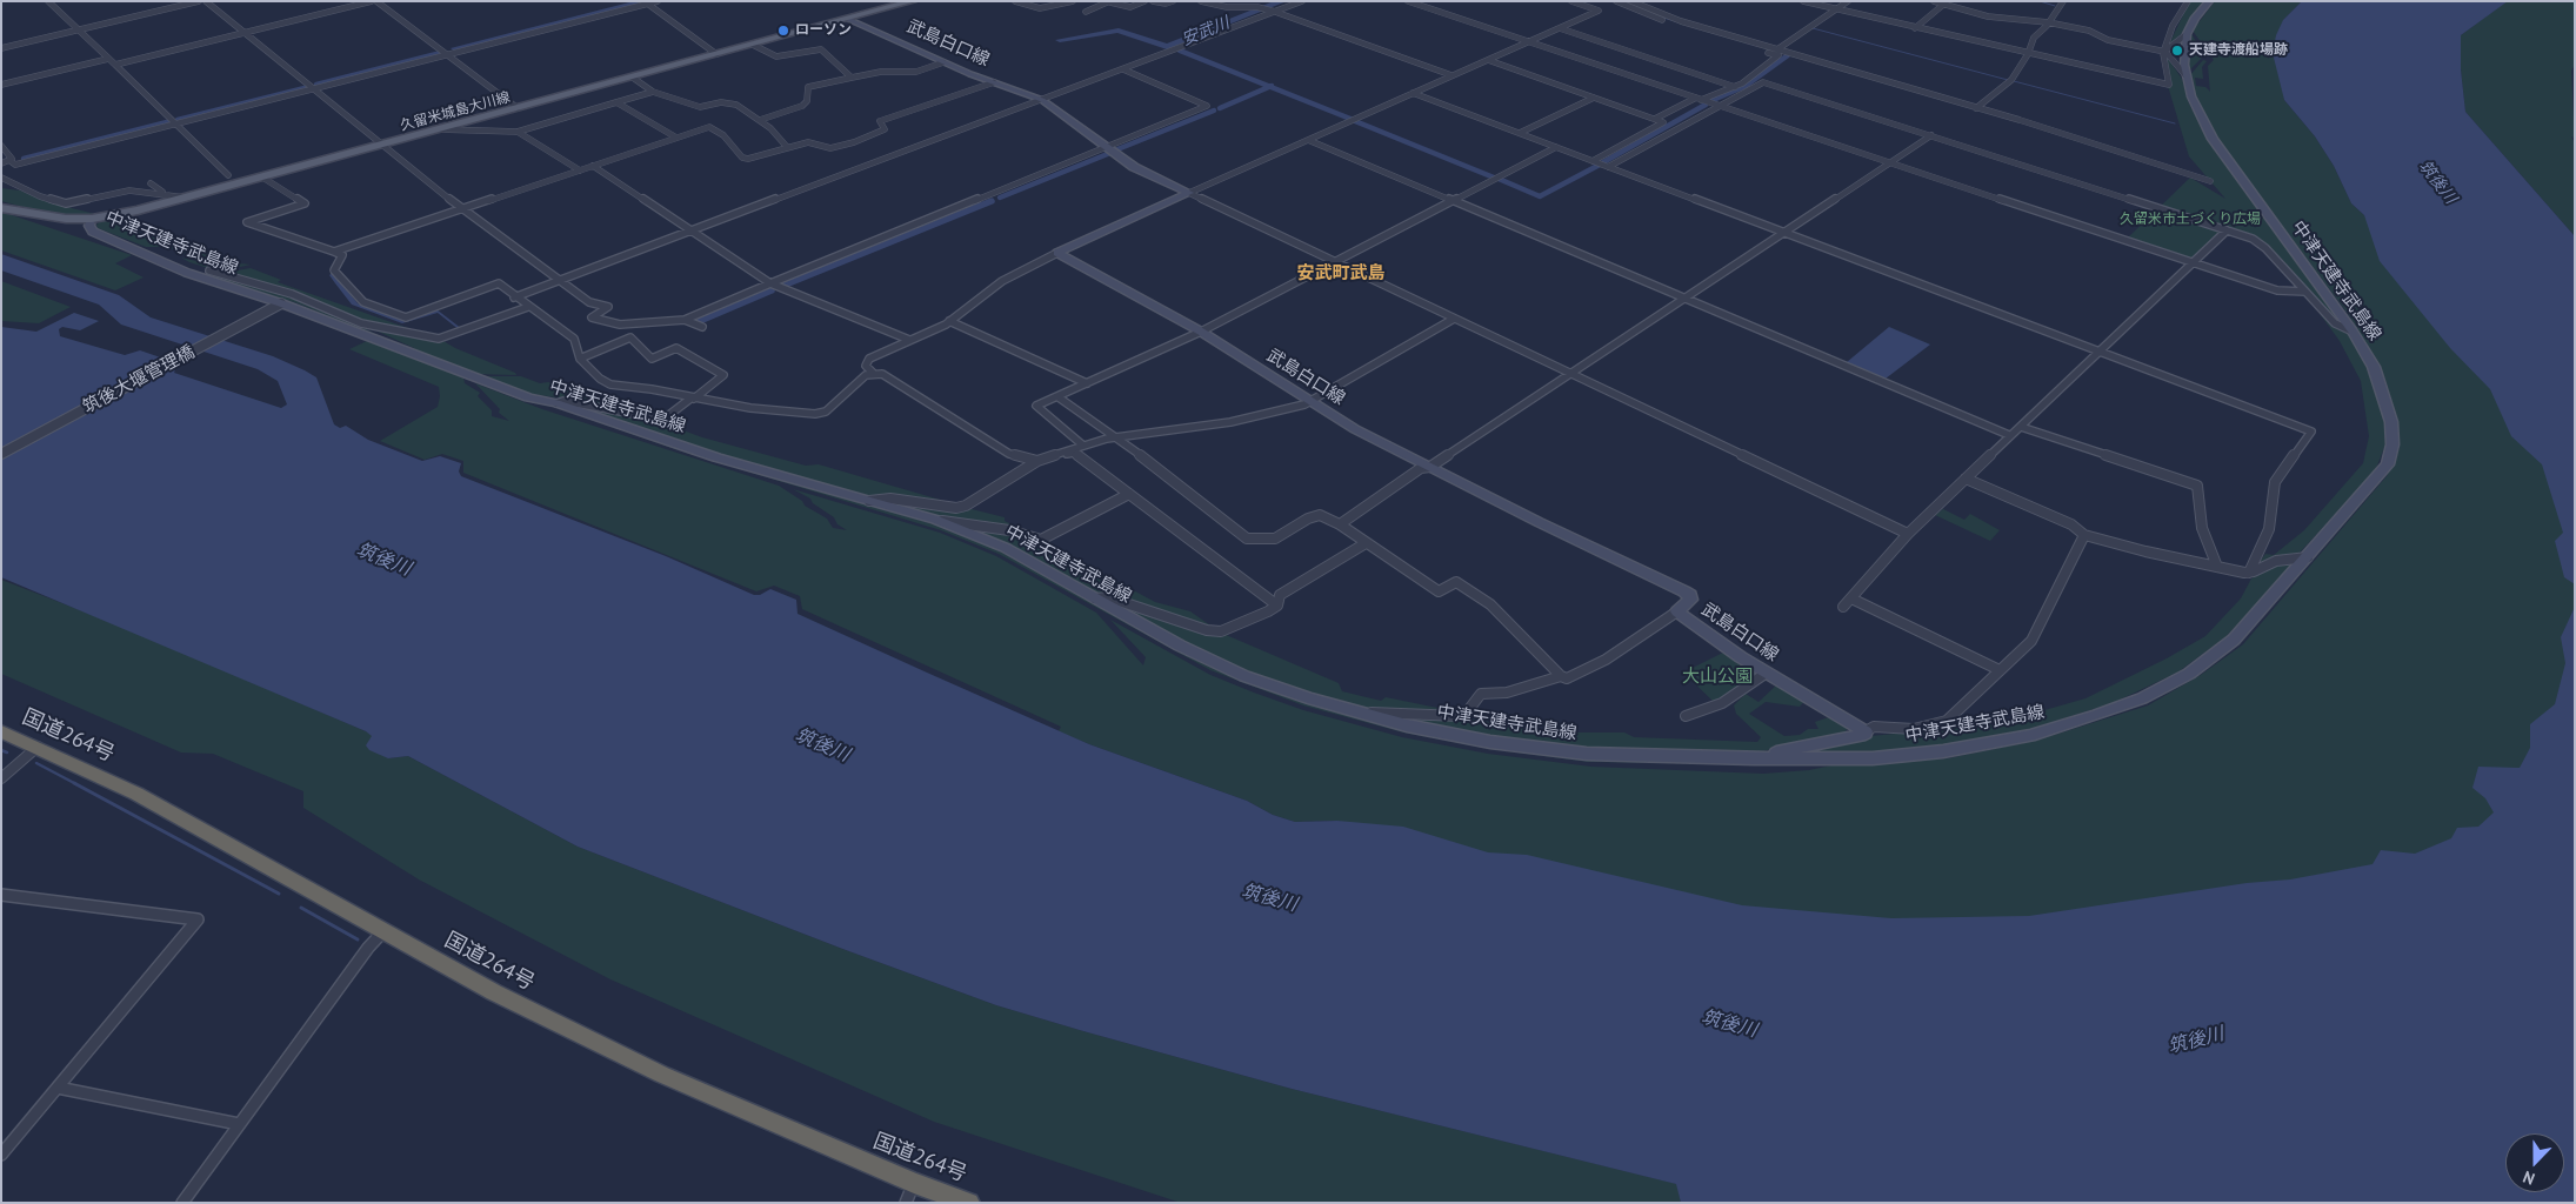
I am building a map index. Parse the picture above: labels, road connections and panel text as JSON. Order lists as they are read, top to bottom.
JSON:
{
  "streets": {
    "highway": ["国道264号"],
    "main road": ["武島白口線", "久留米城島大川線", "中津天建寺武島線"],
    "street": ["筑後大堰管理橋"]
  },
  "crossings": [
    ["武島白口線", "久留米城島大川線"],
    ["久留米城島大川線", "中津天建寺武島線"],
    ["中津天建寺武島線", "筑後大堰管理橋"]
  ],
  "districts": ["安武町武島"],
  "water": ["安武川", "筑後川"],
  "parks": ["久留米市土づくり広場", "大山公園"],
  "places": ["ローソン", "天建寺渡船場跡"],
  "north": "bottom"
}
